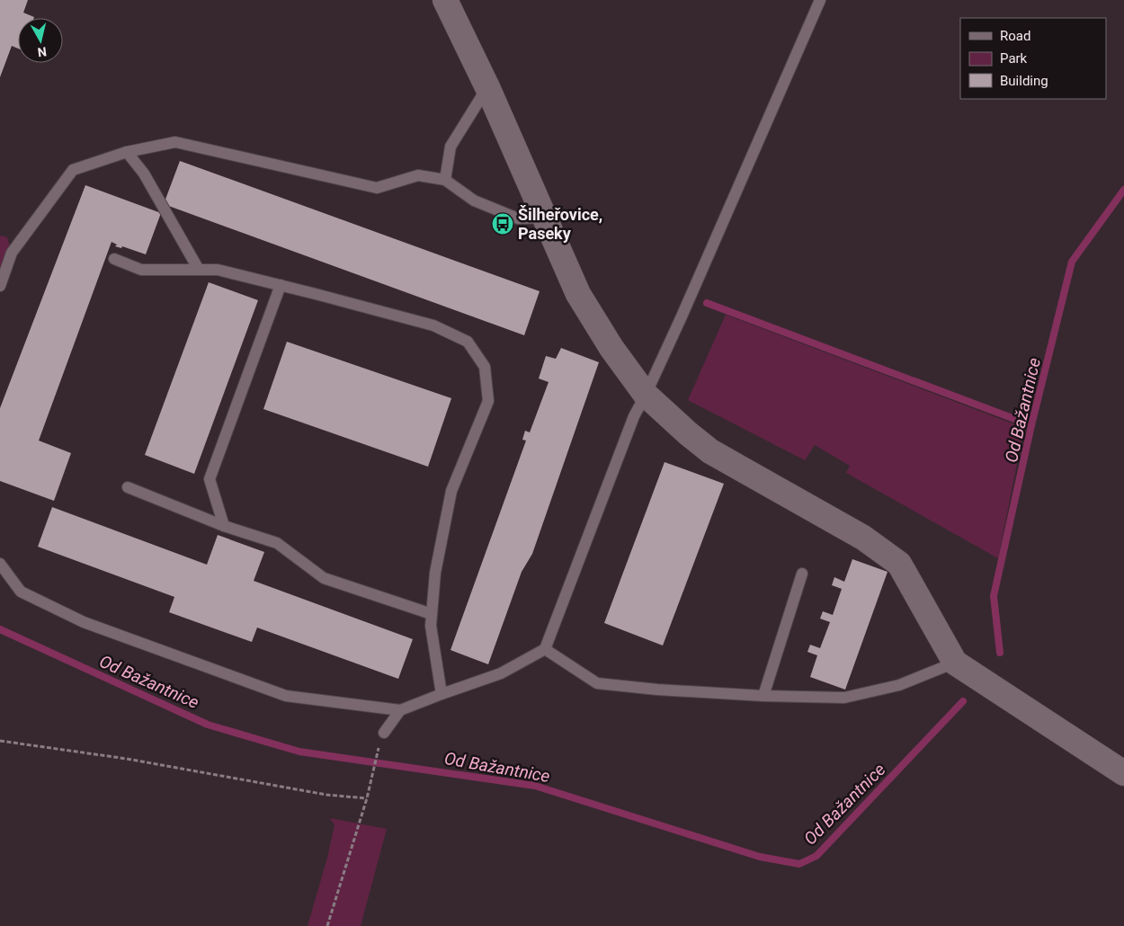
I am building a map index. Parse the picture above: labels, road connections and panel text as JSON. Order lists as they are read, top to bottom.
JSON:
{
  "water": ["Od Bažantnice"],
  "places": {
    "bus stop": ["Šilheřovice, Paseky"]
  },
  "legend": ["Road", "Park", "Building"],
  "north": "bottom"
}
